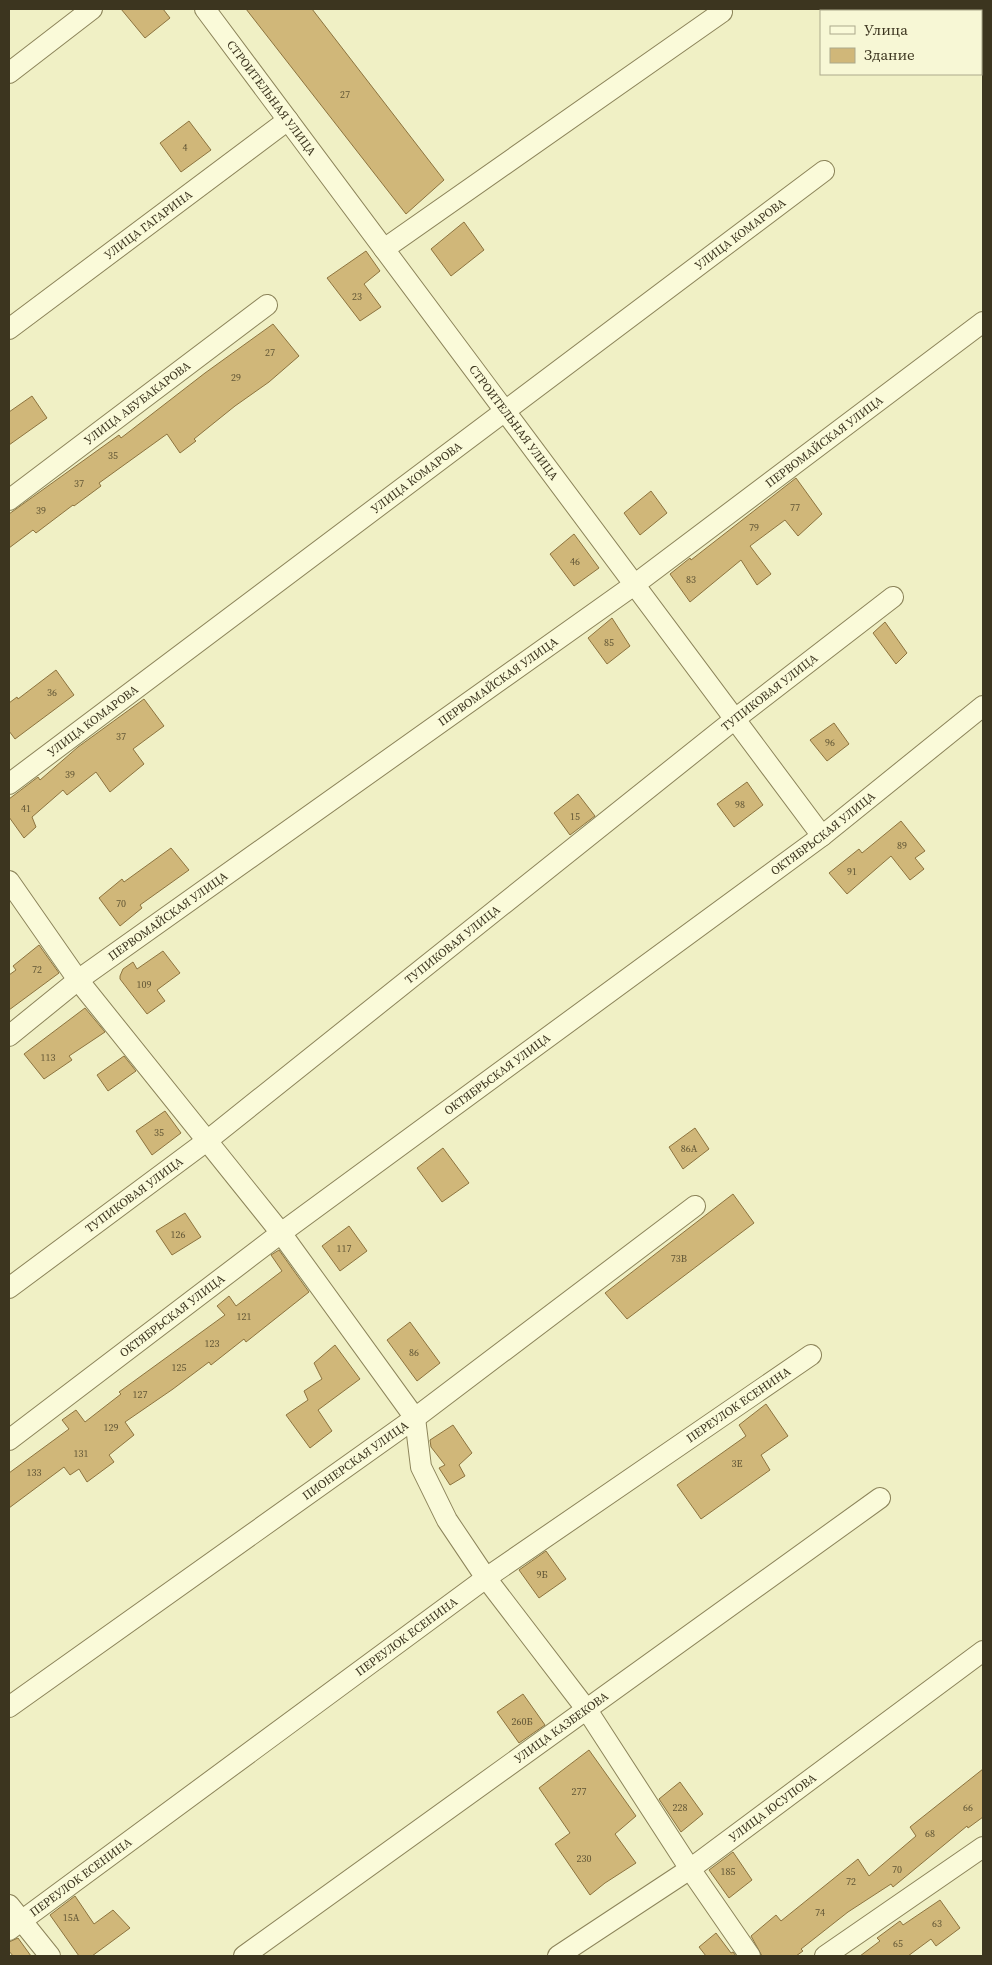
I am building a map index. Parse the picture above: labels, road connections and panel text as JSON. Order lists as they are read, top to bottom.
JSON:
{
  "streets": {
    "street": [
      "СТРОИТЕЛЬНАЯ УЛИЦА",
      "УЛИЦА ГАГАРИНА",
      "УЛИЦА КОМАРОВА",
      "УЛИЦА АБУБАКАРОВА",
      "ПЕРВОМАЙСКАЯ УЛИЦА",
      "ТУПИКОВАЯ УЛИЦА",
      "ОКТЯБРЬСКАЯ УЛИЦА",
      "ПЕРЕУЛОК ЕСЕНИНА",
      "ПИОНЕРСКАЯ УЛИЦА",
      "УЛИЦА КАЗБЕКОВА",
      "УЛИЦА ЮСУПОВА"
    ]
  },
  "crossings": [
    ["СТРОИТЕЛЬНАЯ УЛИЦА", "УЛИЦА ГАГАРИНА"],
    ["СТРОИТЕЛЬНАЯ УЛИЦА", "УЛИЦА КОМАРОВА"],
    ["СТРОИТЕЛЬНАЯ УЛИЦА", "ПЕРВОМАЙСКАЯ УЛИЦА"],
    ["СТРОИТЕЛЬНАЯ УЛИЦА", "ТУПИКОВАЯ УЛИЦА"],
    ["СТРОИТЕЛЬНАЯ УЛИЦА", "ОКТЯБРЬСКАЯ УЛИЦА"]
  ],
  "house_numbers": [
    "27",
    "4",
    "23",
    "27",
    "29",
    "35",
    "37",
    "77",
    "39",
    "79",
    "46",
    "83",
    "85",
    "36",
    "37",
    "96",
    "39",
    "98",
    "41",
    "15",
    "89",
    "91",
    "70",
    "72",
    "109",
    "113",
    "35",
    "86А",
    "126",
    "117",
    "73В",
    "121",
    "123",
    "86",
    "125",
    "127",
    "129",
    "131",
    "3Е",
    "133",
    "9Б",
    "260Б",
    "277",
    "228",
    "66",
    "68",
    "230",
    "70",
    "185",
    "72",
    "74",
    "15А",
    "63",
    "65"
  ],
  "legend": ["Улица", "Здание"]
}
